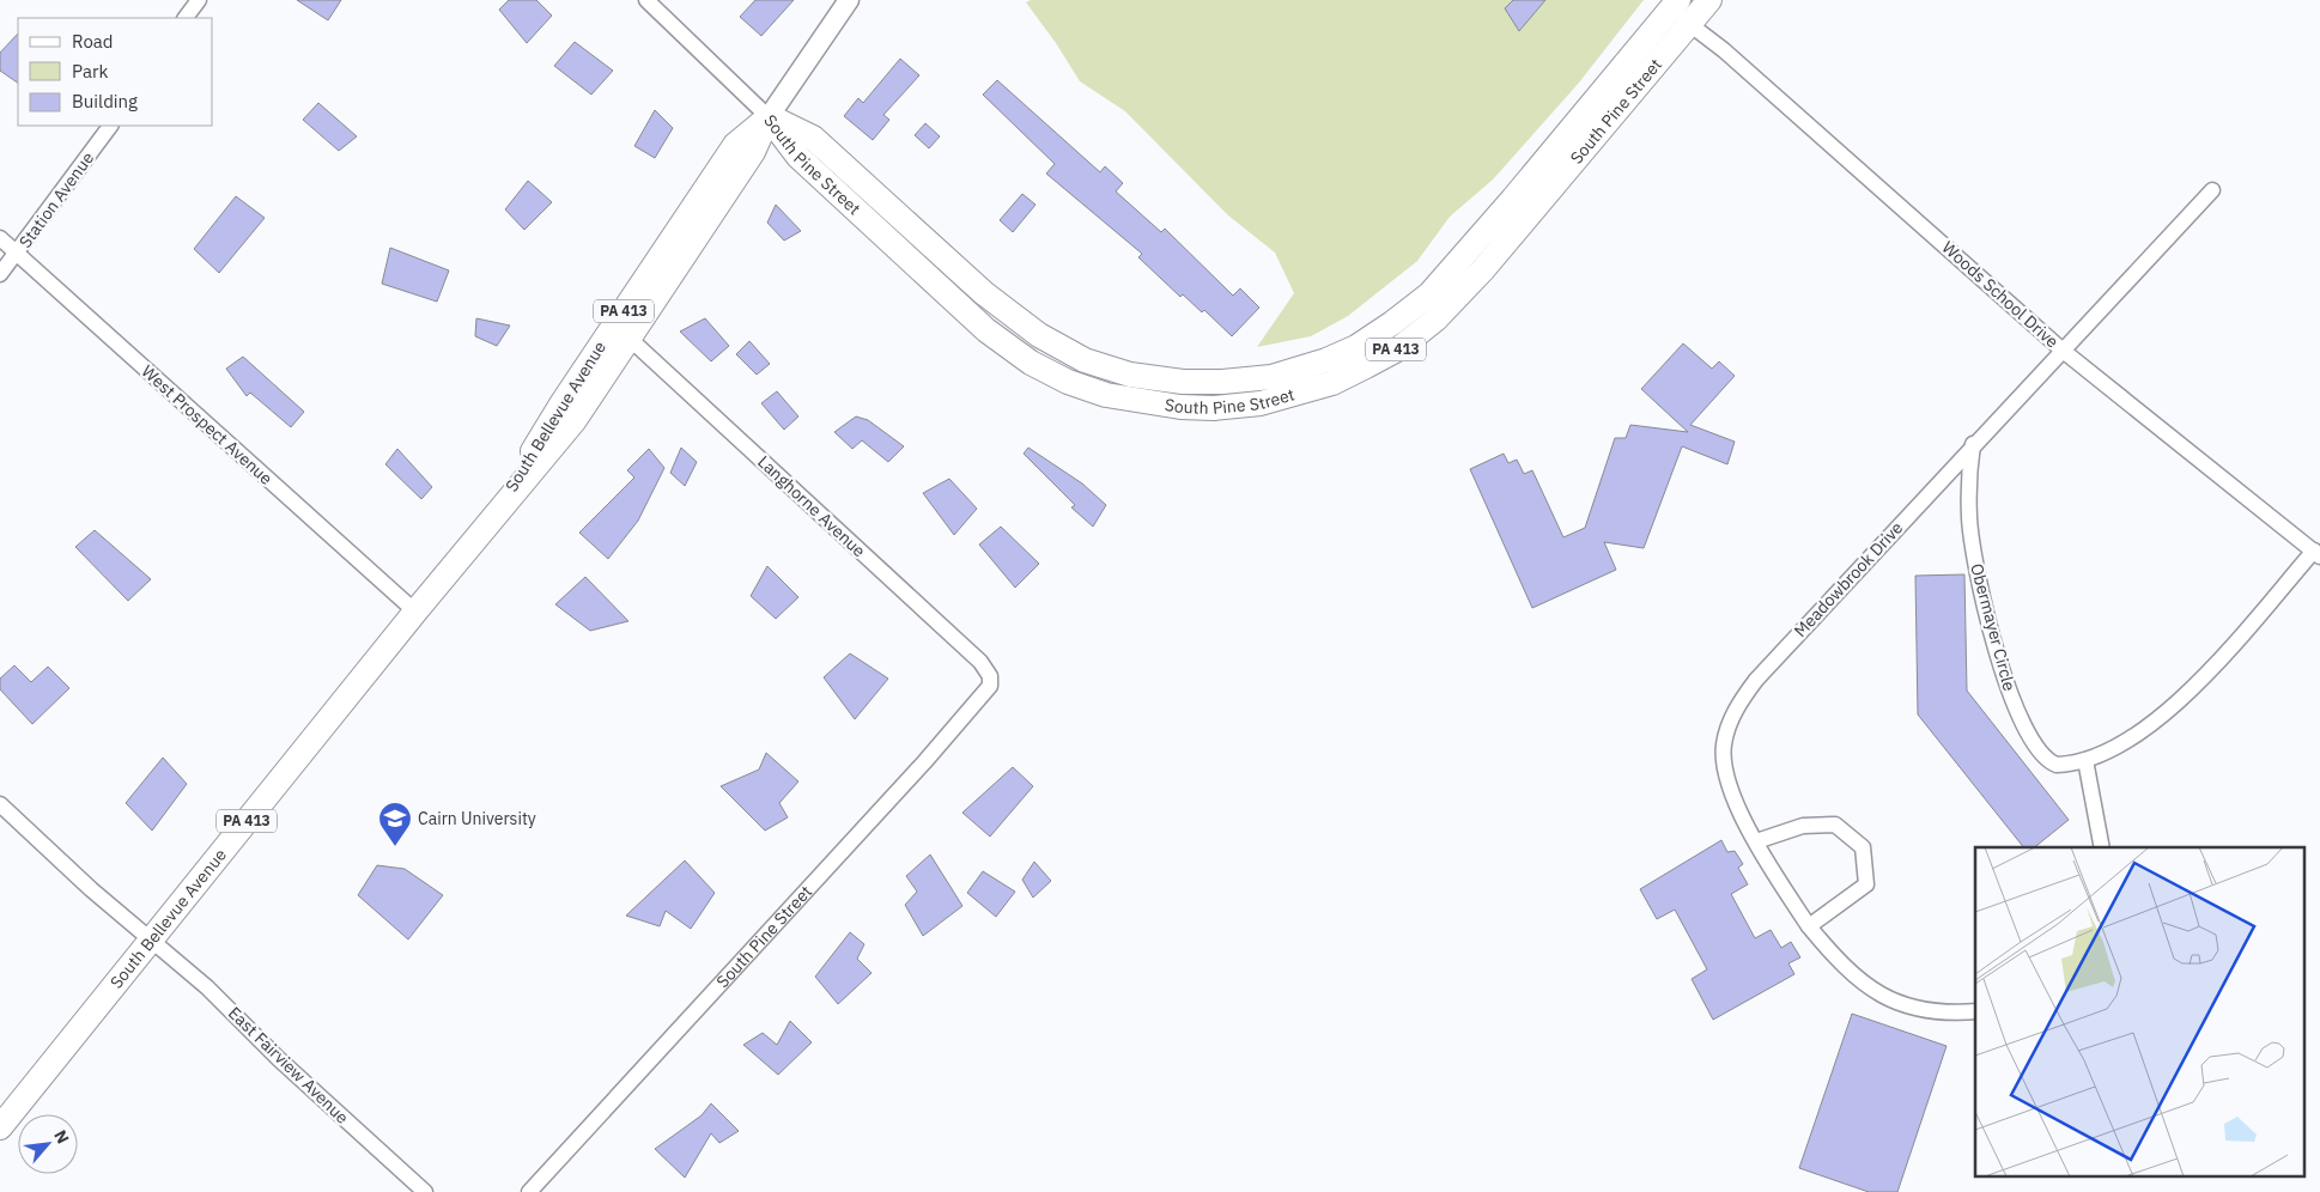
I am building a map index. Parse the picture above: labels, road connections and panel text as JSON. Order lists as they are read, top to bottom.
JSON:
{
  "streets": {
    "main road": ["South Pine Street", "PA 413", "South Bellevue Avenue"],
    "street": [
      "Station Avenue",
      "Woods School Drive",
      "West Prospect Avenue",
      "Langhorne Avenue",
      "Meadowbrook Drive",
      "Obermayer Circle",
      "East Fairview Avenue"
    ]
  },
  "crossings": [
    ["South Pine Street", "Woods School Drive"],
    ["South Pine Street", "South Bellevue Avenue"],
    ["South Pine Street", "Langhorne Avenue"],
    ["Station Avenue", "West Prospect Avenue"],
    ["Woods School Drive", "Meadowbrook Drive"],
    ["South Bellevue Avenue", "West Prospect Avenue"],
    ["South Bellevue Avenue", "Langhorne Avenue"],
    ["South Bellevue Avenue", "East Fairview Avenue"],
    ["Meadowbrook Drive", "Obermayer Circle"]
  ],
  "places": {
    "school or university": ["Cairn University"]
  },
  "legend": ["Road", "Park", "Building"],
  "north": "top right"
}
